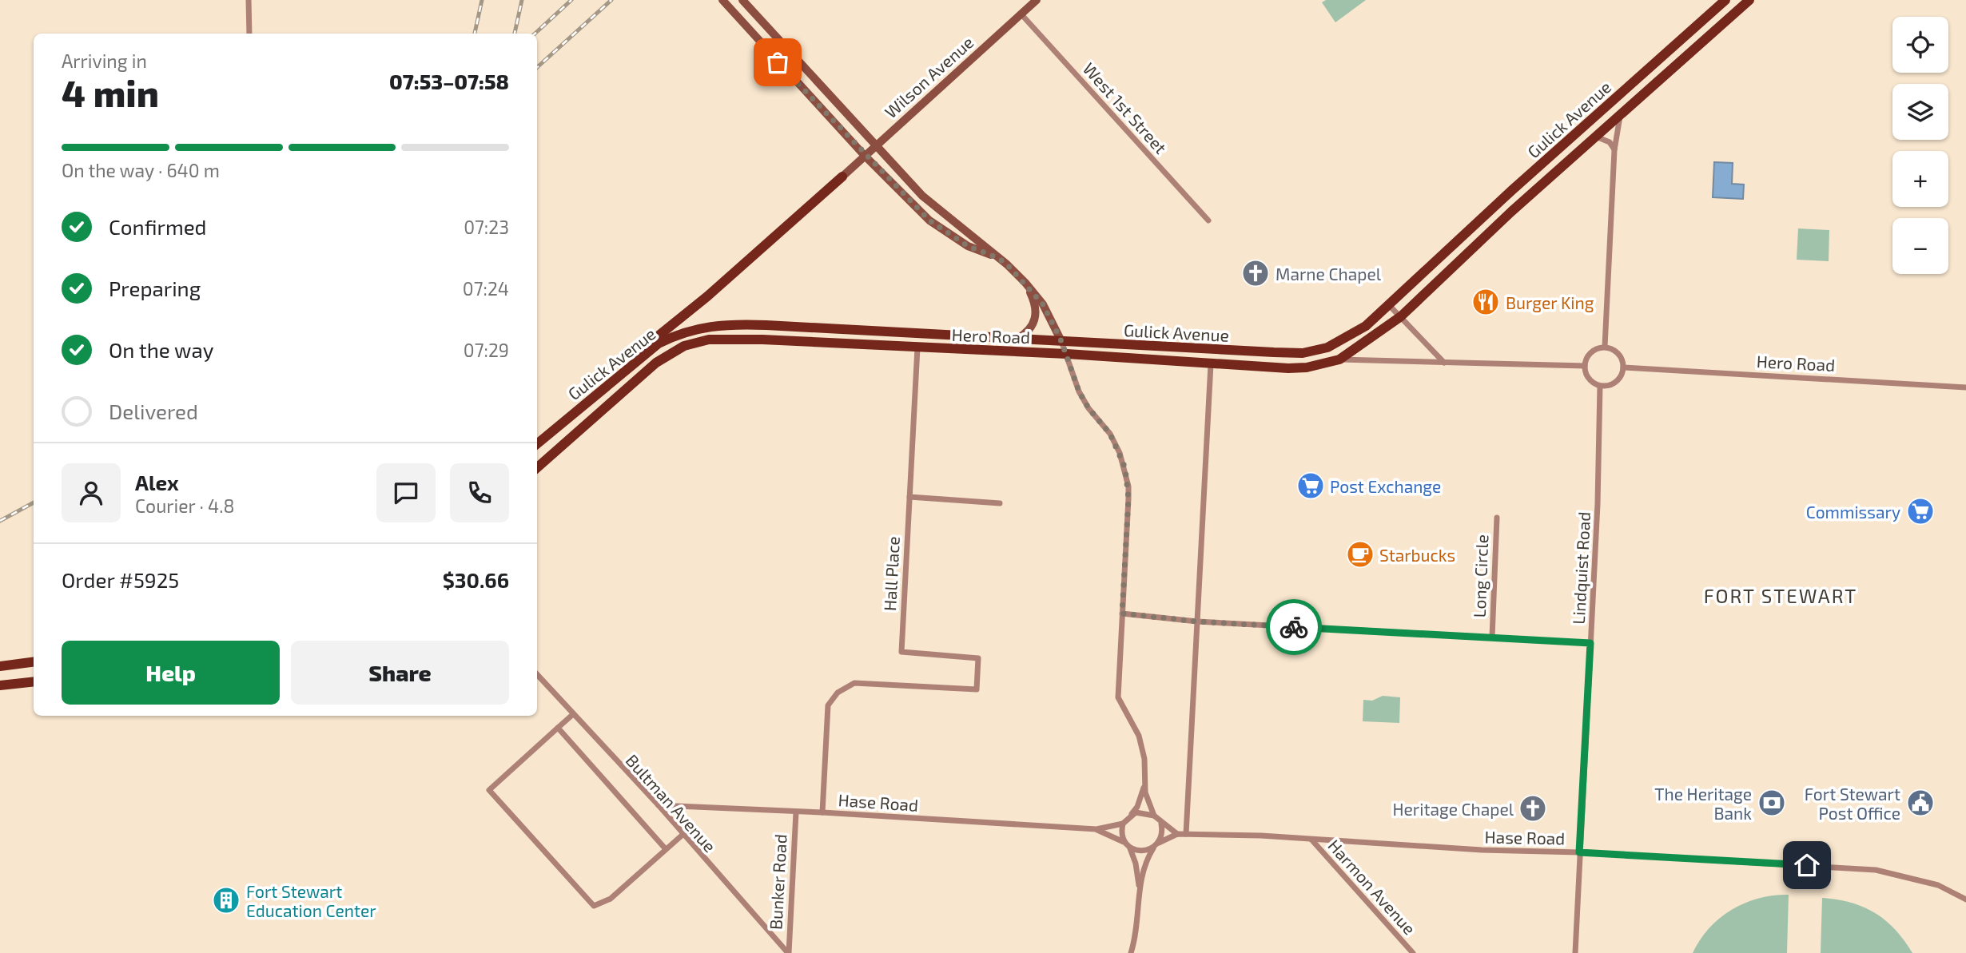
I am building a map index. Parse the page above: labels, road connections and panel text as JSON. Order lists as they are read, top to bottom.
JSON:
{
  "streets": {
    "main road": ["Wilson Avenue", "Gulick Avenue", "Hero Road"],
    "street": [
      "West 1st Street",
      "Lindquist Road",
      "Hall Place",
      "Long Circle",
      "Hase Road",
      "Bultman Avenue",
      "Bunker Road",
      "Harmon Avenue"
    ]
  },
  "crossings": [
    ["Wilson Avenue", "West 1st Street"],
    ["Gulick Avenue", "Hero Road"],
    ["Hero Road", "Lindquist Road"],
    ["Hero Road", "Hall Place"],
    ["Lindquist Road", "Long Circle"],
    ["Lindquist Road", "Hase Road"],
    ["Hall Place", "Hase Road"],
    ["Hase Road", "Bultman Avenue"],
    ["Hase Road", "Bunker Road"],
    ["Hase Road", "Harmon Avenue"],
    ["Bultman Avenue", "Bunker Road"]
  ],
  "districts": ["FORT STEWART"],
  "places": {
    "church": ["Marne Chapel", "Heritage Chapel"],
    "restaurant": ["Burger King"],
    "supermarket": ["Post Exchange", "Commissary"],
    "cafe": ["Starbucks"],
    "bank": ["The Heritage Bank"],
    "public building": ["Fort Stewart Post Office"],
    "building": ["Fort Stewart Education Center"]
  },
  "page": {
    "map_buttons": ["+", "−"],
    "heading": ["4 min", "Arriving in", "07:53–07:58"],
    "panel": [
      "Alex",
      "Courier · 4.8",
      "Order #5925",
      "$30.66"
    ],
    "bar": "On the way · 640 m",
    "list": [
      ["Confirmed", "07:23"],
      ["Preparing", "07:24"],
      ["On the way", "07:29"],
      "Delivered"
    ],
    "buttons": ["Help", "Share"]
  }
}
